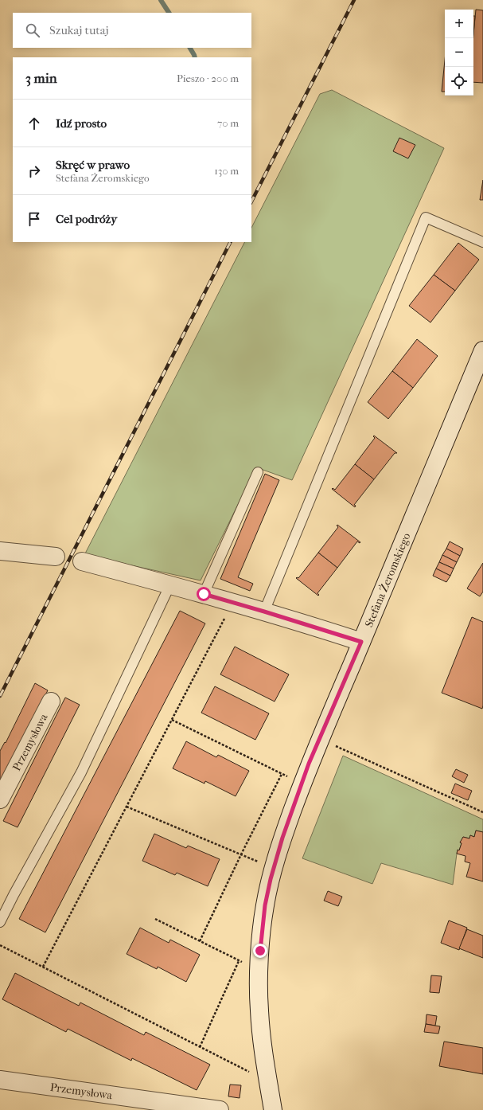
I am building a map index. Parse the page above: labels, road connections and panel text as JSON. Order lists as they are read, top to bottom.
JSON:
{
  "streets": {
    "street": ["Stefana Żeromskiego", "Przemysłowa"]
  },
  "page": {
    "map_buttons": ["+", "−"],
    "search": "Szukaj tutaj",
    "heading": ["3 min", "Pieszo · 200 m"],
    "list": [
      ["Idź prosto", "70 m"],
      ["Skręć w prawo", "Stefana Żeromskiego", "130 m"],
      "Cel podróży"
    ]
  }
}
